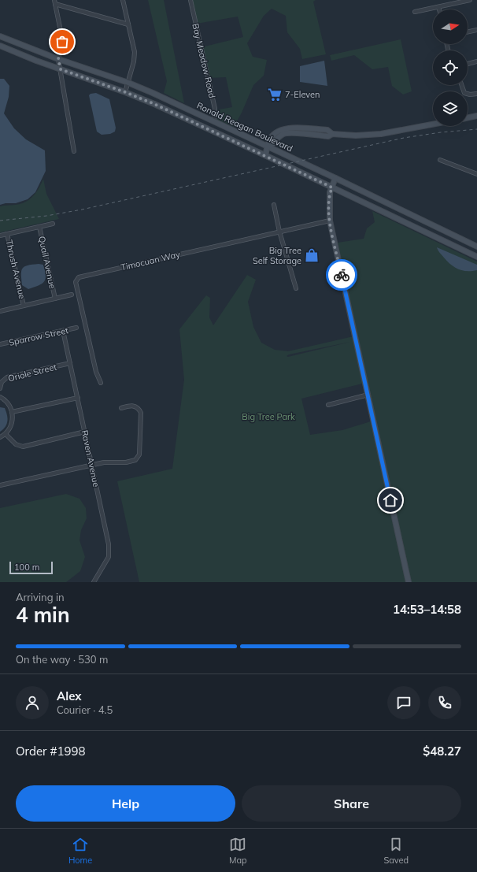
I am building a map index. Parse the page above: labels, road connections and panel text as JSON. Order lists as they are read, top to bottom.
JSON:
{
  "streets": {
    "main road": ["Ronald Reagan Boulevard"],
    "street": [
      "Bay Meadow Road",
      "Timocuan Way",
      "Quail Avenue",
      "Thrush Avenue",
      "Sparrow Street",
      "Oriole Street",
      "Raven Avenue"
    ]
  },
  "crossings": [
    ["Bay Meadow Road", "Ronald Reagan Boulevard"],
    ["Sparrow Street", "Raven Avenue"],
    ["Oriole Street", "Raven Avenue"]
  ],
  "parks": ["Big Tree Park"],
  "places": {
    "supermarket": ["7-Eleven"],
    "shop": ["Big Tree Self Storage"]
  },
  "scale_bar": "100 m",
  "north": "right",
  "page": {
    "scale": "100 m",
    "heading": ["4 min", "Arriving in", "14:53–14:58"],
    "panel": [
      "Alex",
      "Courier · 4.5",
      "Order #1998",
      "$48.27"
    ],
    "bar": "On the way · 530 m",
    "buttons": ["Help", "Share"],
    "tabs": ["Home", "Map", "Saved"]
  }
}
